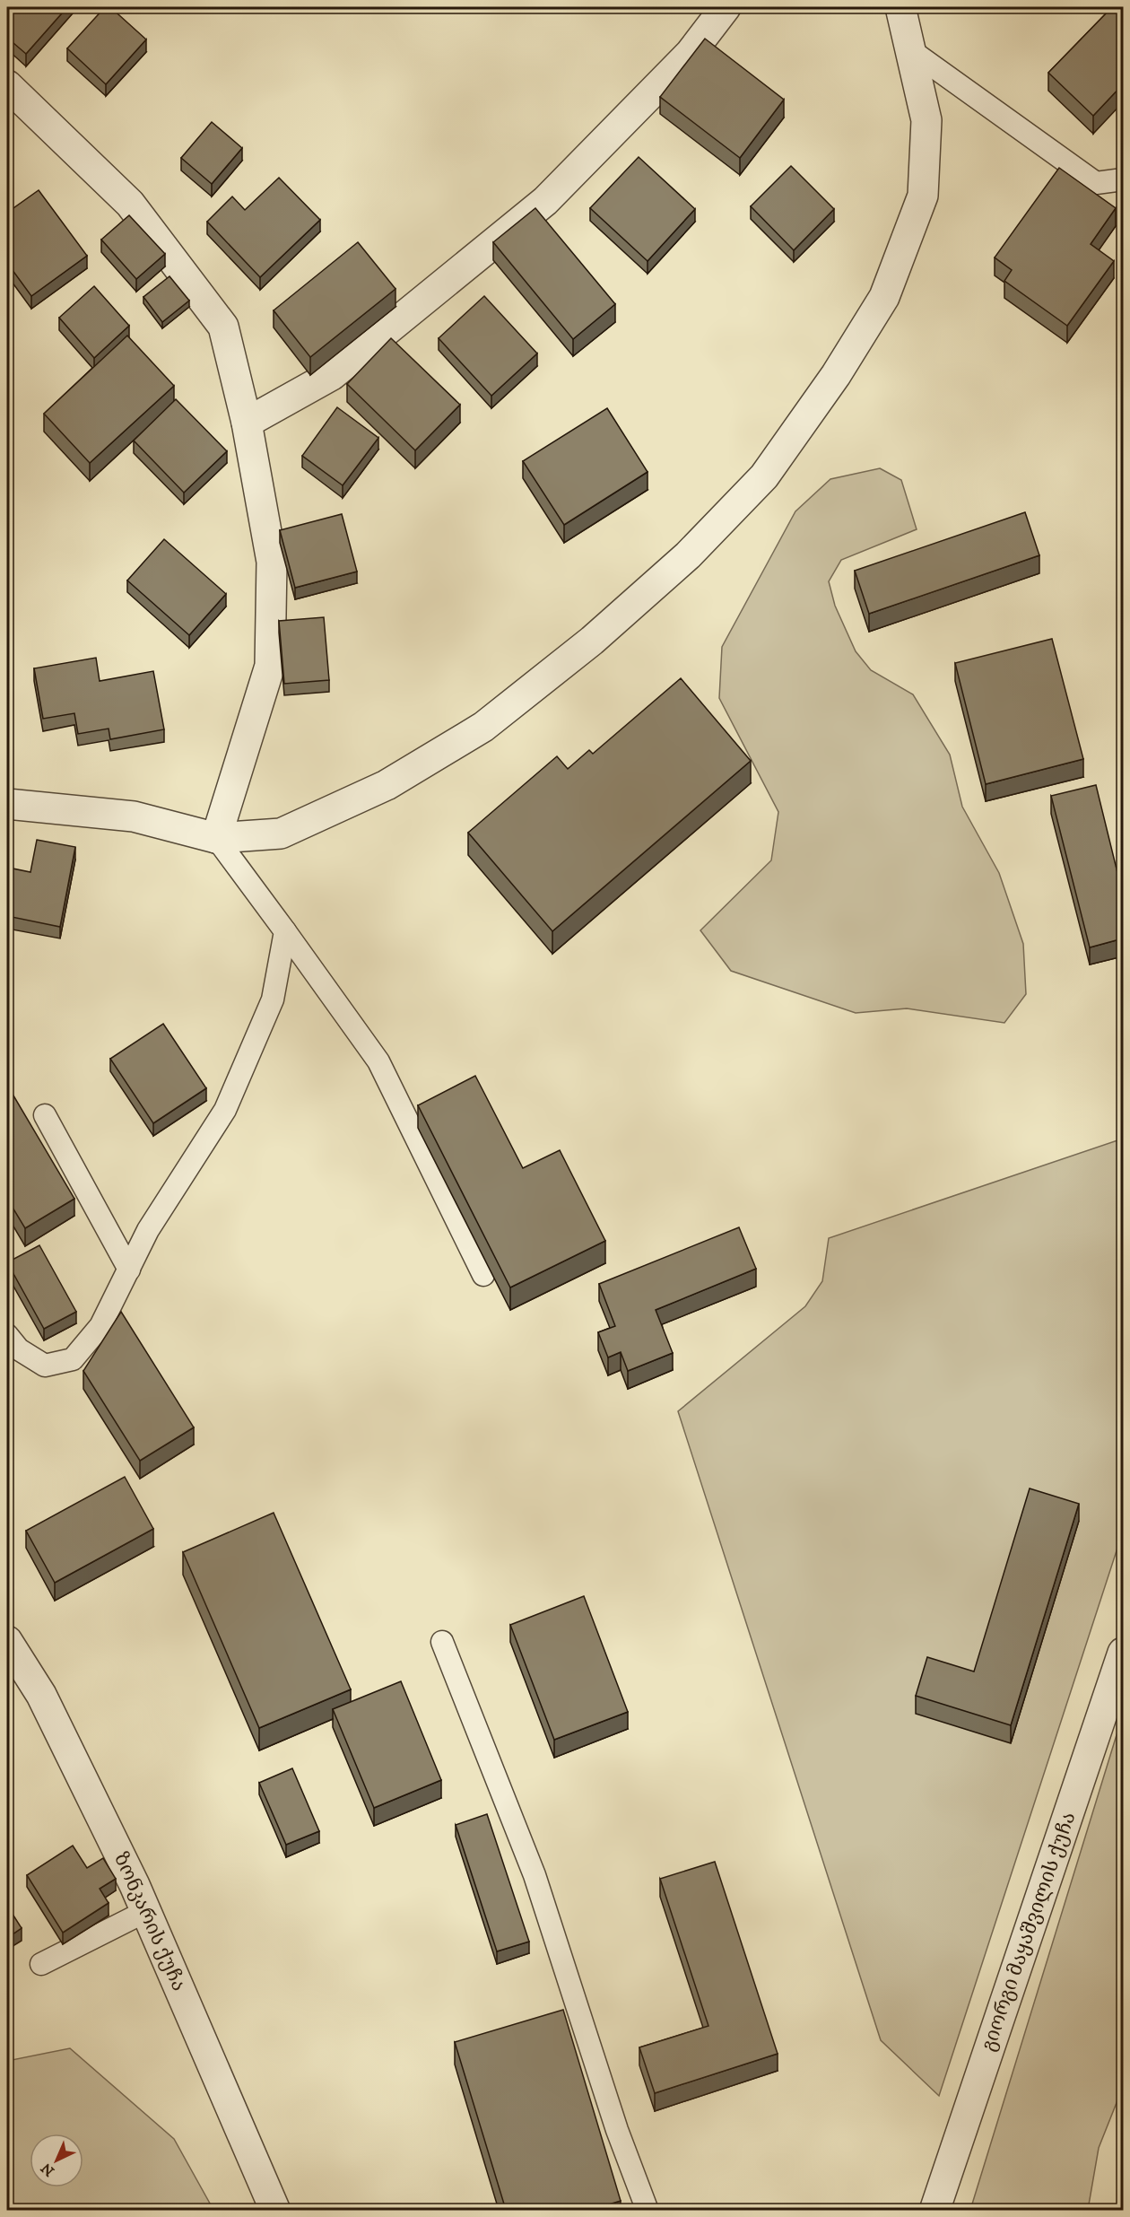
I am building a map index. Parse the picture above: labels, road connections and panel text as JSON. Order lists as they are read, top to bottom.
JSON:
{
  "streets": {
    "street": ["ზონკარის ქუჩა", "გიორგი მაყაშვილის ქუჩა"]
  },
  "north": "bottom left"
}
